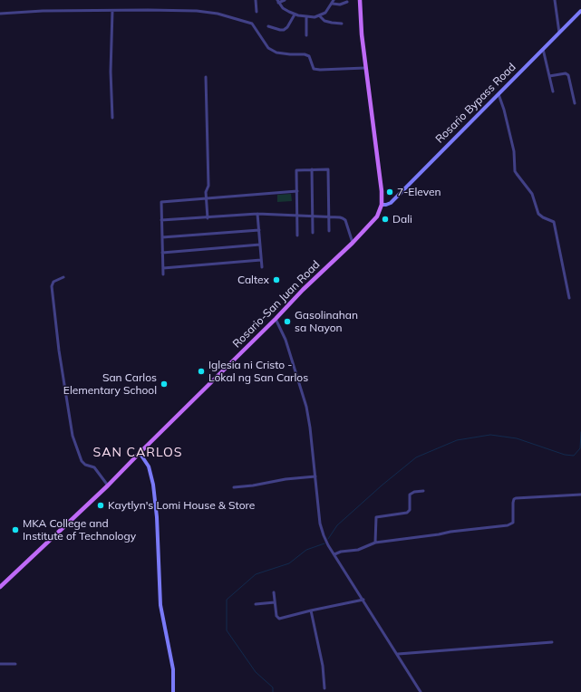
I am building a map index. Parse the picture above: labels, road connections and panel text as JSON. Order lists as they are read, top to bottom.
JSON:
{
  "streets": {
    "main road": ["Rosario Bypass Road", "Rosario-San Juan Road"]
  },
  "crossings": [
    ["Rosario Bypass Road", "Rosario-San Juan Road"]
  ],
  "districts": ["SAN CARLOS"],
  "places": [
    "7-Eleven",
    "Dali",
    "Caltex",
    "Gasolinahan sa Nayon",
    "Iglesia ni Cristo - Lokal ng San Carlos",
    "San Carlos Elementary School",
    "Kaytlyn's Lomi House & Store",
    "MKA College and Institute of Technology"
  ]
}
